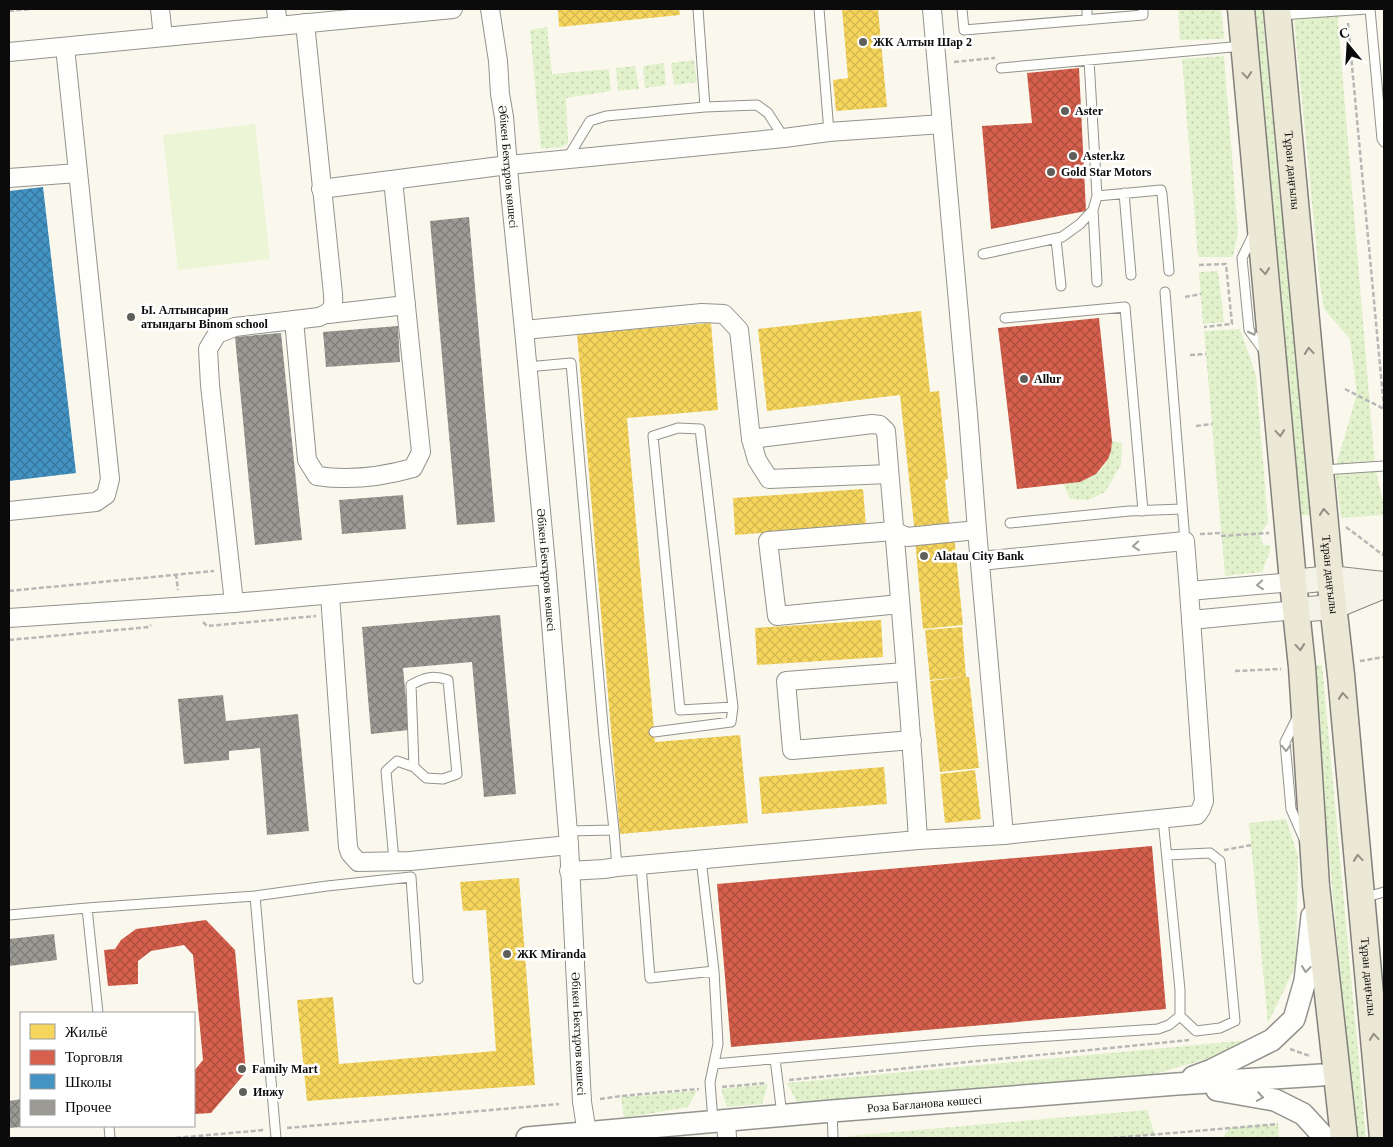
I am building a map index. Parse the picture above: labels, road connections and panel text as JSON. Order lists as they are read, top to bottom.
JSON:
{
  "streets": {
    "main road": ["Тұран даңғылы"],
    "street": ["Әбікен Бектұров көшесі", "Роза Бағланова көшесі"]
  },
  "crossings": [
    ["Әбікен Бектұров көшесі", "Роза Бағланова көшесі"]
  ],
  "places": [
    "ЖК Алтын Шар 2",
    "Aster",
    "Aster.kz",
    "Gold Star Motors",
    "Ы. Алтынсарин атындағы Binom school",
    "Allur",
    "Alatau City Bank",
    "ЖК Miranda",
    "Family Mart",
    "Инжу"
  ],
  "legend": [
    "Жильё",
    "Торговля",
    "Школы",
    "Прочее"
  ],
  "north": "top"
}
